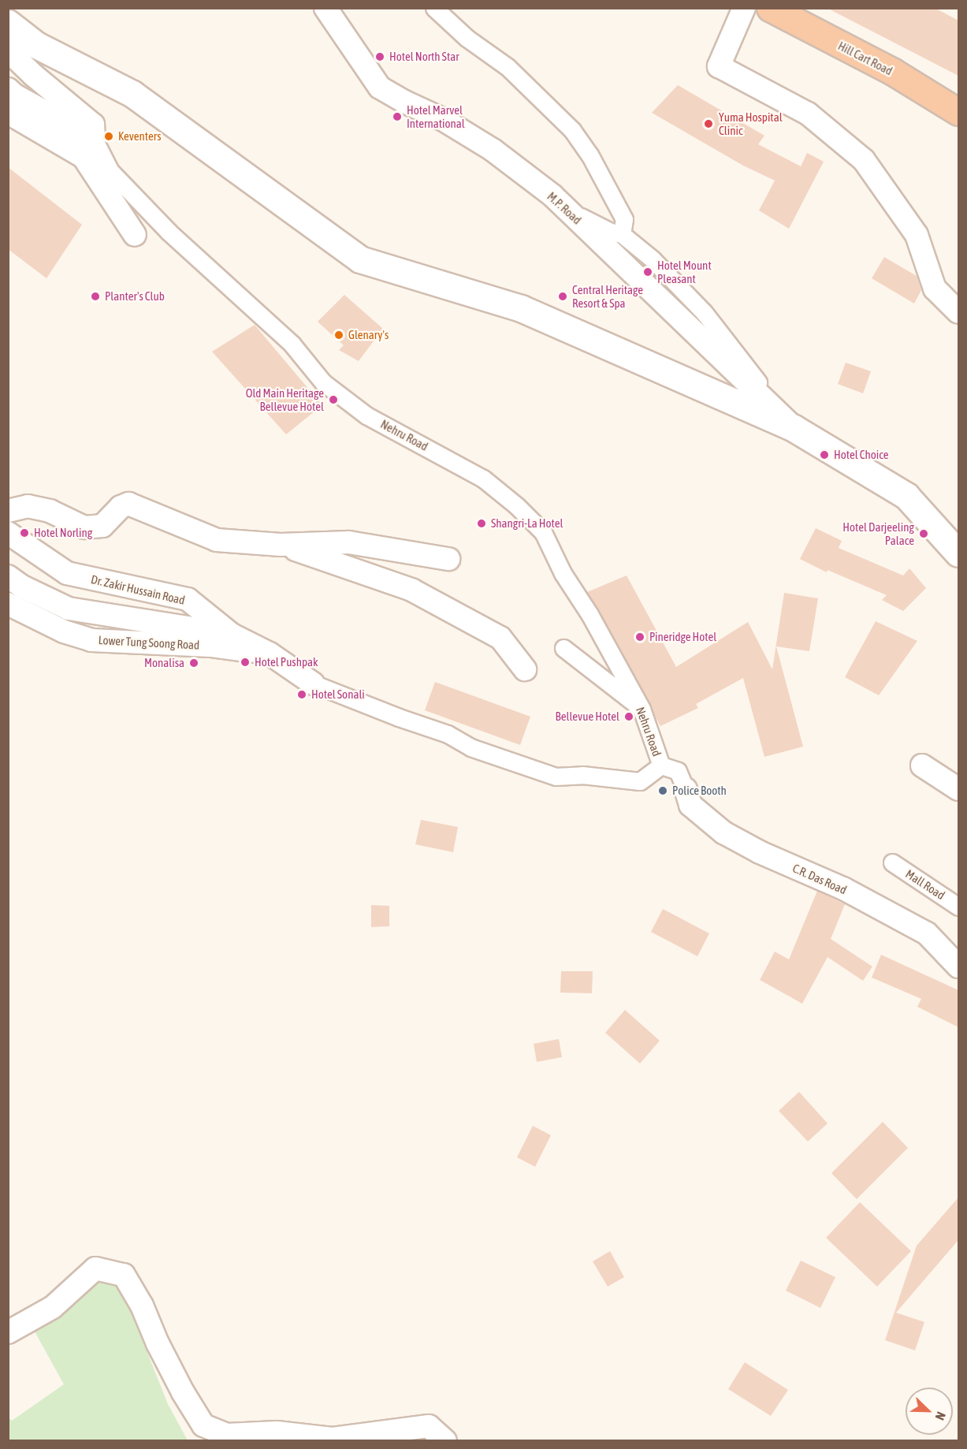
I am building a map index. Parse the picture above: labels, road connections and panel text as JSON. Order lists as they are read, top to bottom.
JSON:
{
  "streets": {
    "highway": ["Hill Cart Road"],
    "street": [
      "M.P. Road",
      "Nehru Road",
      "Dr. Zakir Hussain Road",
      "Lower Tung Soong Road",
      "C.R. Das Road",
      "Mall Road"
    ]
  },
  "crossings": [
    ["Dr. Zakir Hussain Road", "Lower Tung Soong Road"]
  ],
  "places": [
    "Hotel North Star",
    "Hotel Marvel International",
    "Yuma Hospital Clinic",
    "Keventers",
    "Hotel Mount Pleasant",
    "Planter's Club",
    "Central Heritage Resort & Spa",
    "Glenary's",
    "Old Main Heritage Bellevue Hotel",
    "Hotel Choice",
    "Shangri-La Hotel",
    "Hotel Norling",
    "Hotel Darjeeling Palace",
    "Pineridge Hotel",
    "Hotel Pushpak",
    "Monalisa",
    "Hotel Sonali",
    "Bellevue Hotel",
    "Police Booth"
  ],
  "north": "bottom right"
}
